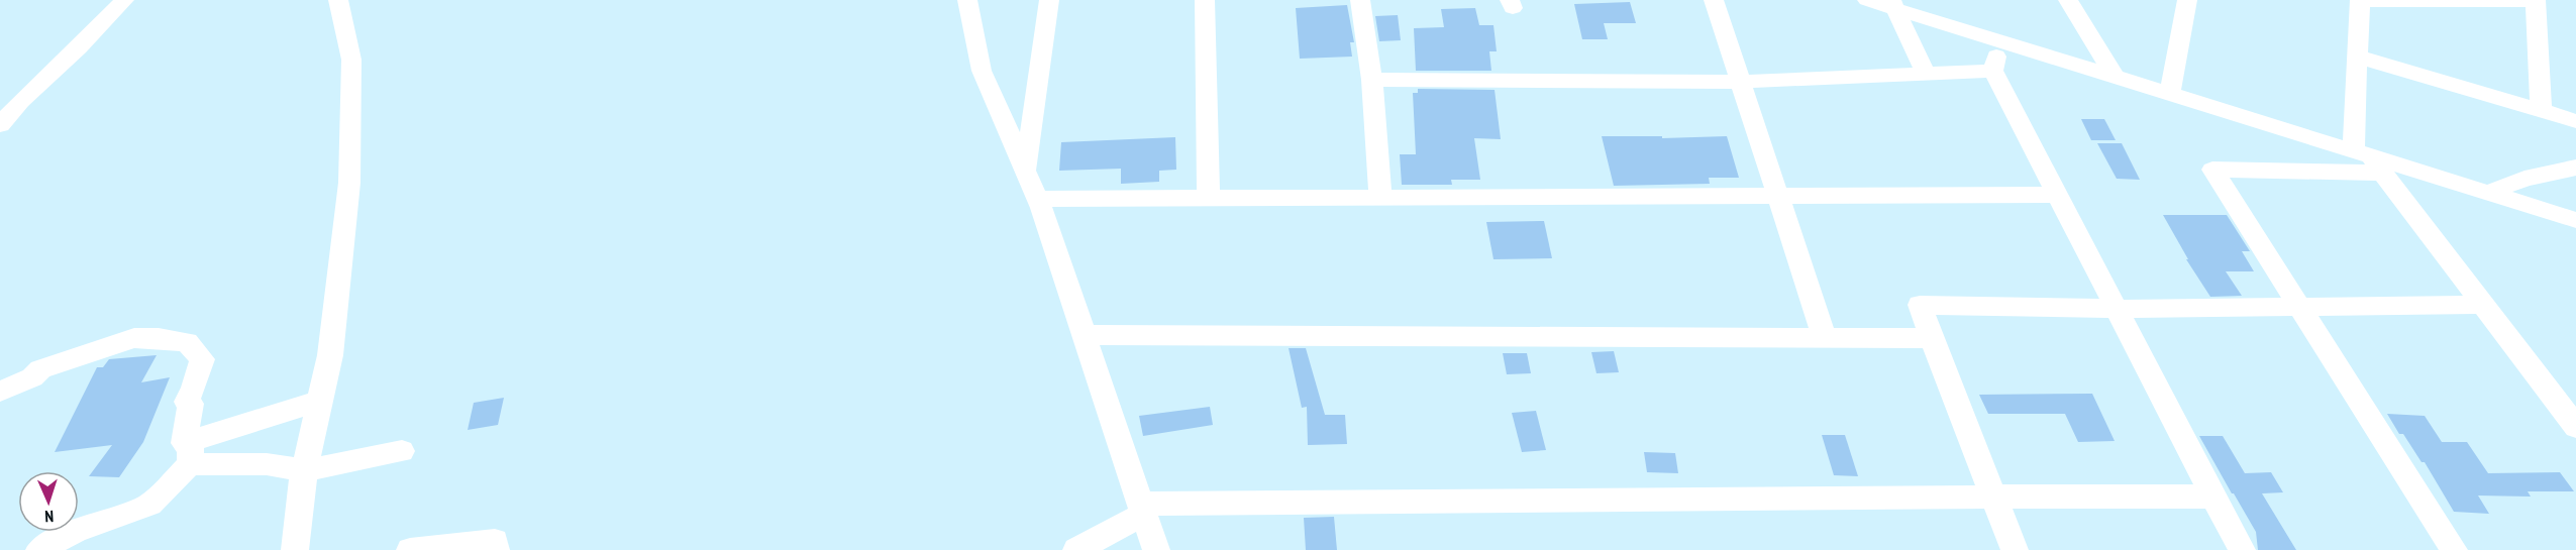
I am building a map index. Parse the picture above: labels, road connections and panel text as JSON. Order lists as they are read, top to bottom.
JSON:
{
  "north": "bottom"
}
